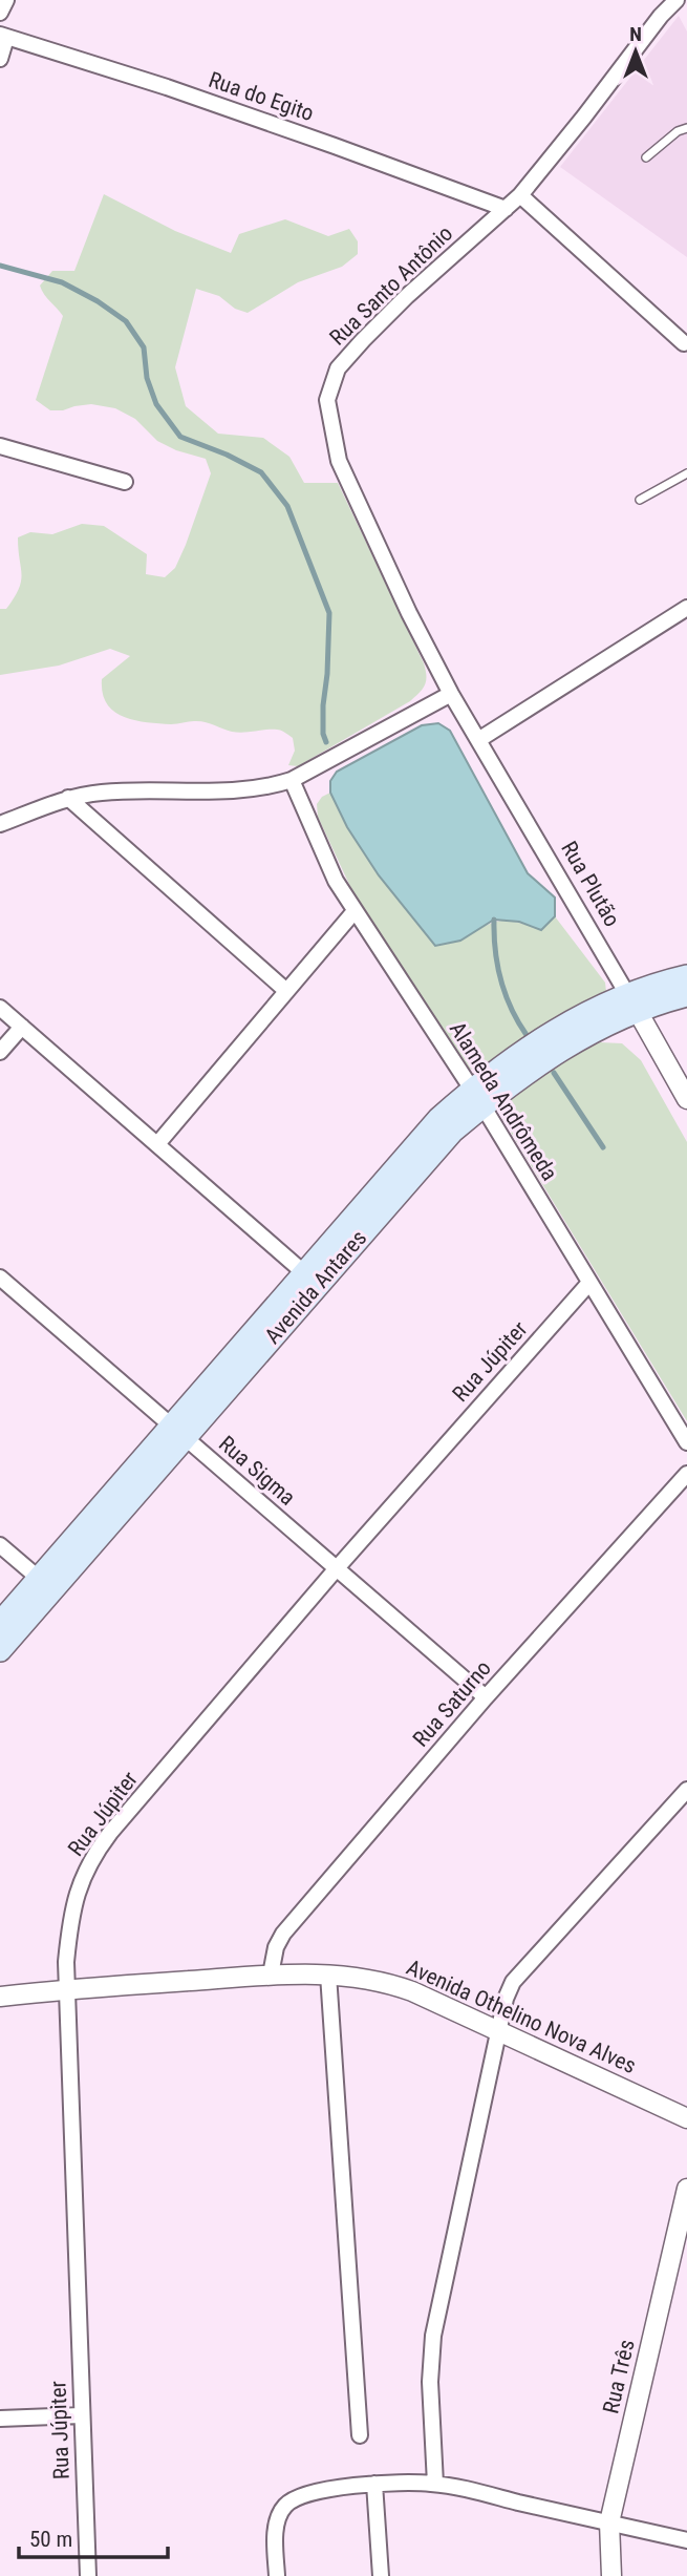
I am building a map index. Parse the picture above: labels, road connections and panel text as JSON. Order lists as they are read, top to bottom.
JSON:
{
  "streets": {
    "main road": ["Avenida Antares"],
    "street": [
      "Rua do Egito",
      "Rua Santo Antônio",
      "Rua Plutão",
      "Alameda Andrômeda",
      "Rua Júpiter",
      "Rua Sigma",
      "Rua Saturno",
      "Avenida Othelino Nova Alves",
      "Rua Três"
    ]
  },
  "crossings": [
    ["Rua do Egito", "Rua Santo Antônio"],
    ["Rua Santo Antônio", "Rua Plutão"],
    ["Rua Plutão", "Avenida Antares"],
    ["Alameda Andrômeda", "Avenida Antares"],
    ["Alameda Andrômeda", "Rua Júpiter"],
    ["Avenida Antares", "Rua Sigma"],
    ["Rua Júpiter", "Rua Sigma"],
    ["Rua Júpiter", "Avenida Othelino Nova Alves"],
    ["Rua Sigma", "Rua Saturno"],
    ["Rua Saturno", "Avenida Othelino Nova Alves"]
  ],
  "scale_bar": "50 m",
  "north": "top"
}
